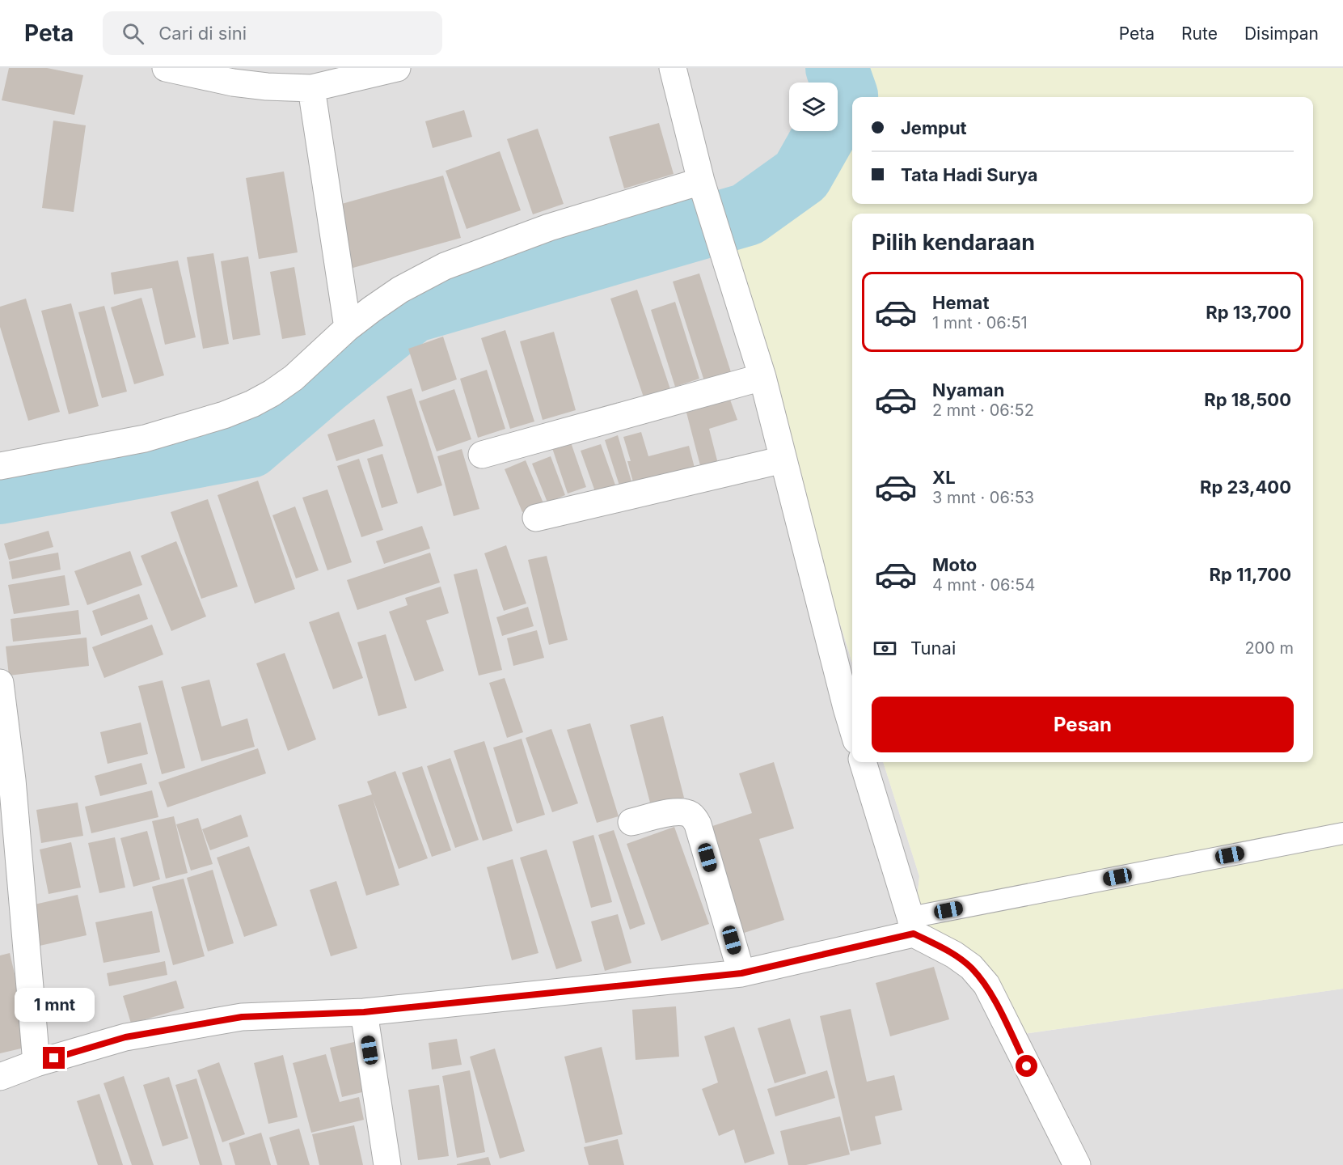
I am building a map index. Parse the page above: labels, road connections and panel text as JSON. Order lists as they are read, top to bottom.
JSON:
{
  "page": {
    "header": "Peta",
    "search": "Cari di sini",
    "nav": ["Peta", "Rute", "Disimpan"],
    "banner": ["Jemput", "Tata Hadi Surya"],
    "heading": "Pilih kendaraan",
    "list": [
      {
        "name": "Hemat",
        "note": "1 mnt · 06:51",
        "value": "Rp 13,700"
      },
      {
        "name": "Nyaman",
        "note": "2 mnt · 06:52",
        "value": "Rp 18,500"
      },
      {
        "name": "XL",
        "note": "3 mnt · 06:53",
        "value": "Rp 23,400"
      },
      {
        "name": "Moto",
        "note": "4 mnt · 06:54",
        "value": "Rp 11,700"
      }
    ],
    "pay": ["Tunai", "200 m"],
    "buttons": "Pesan",
    "bubble": "1 mnt"
  }
}
